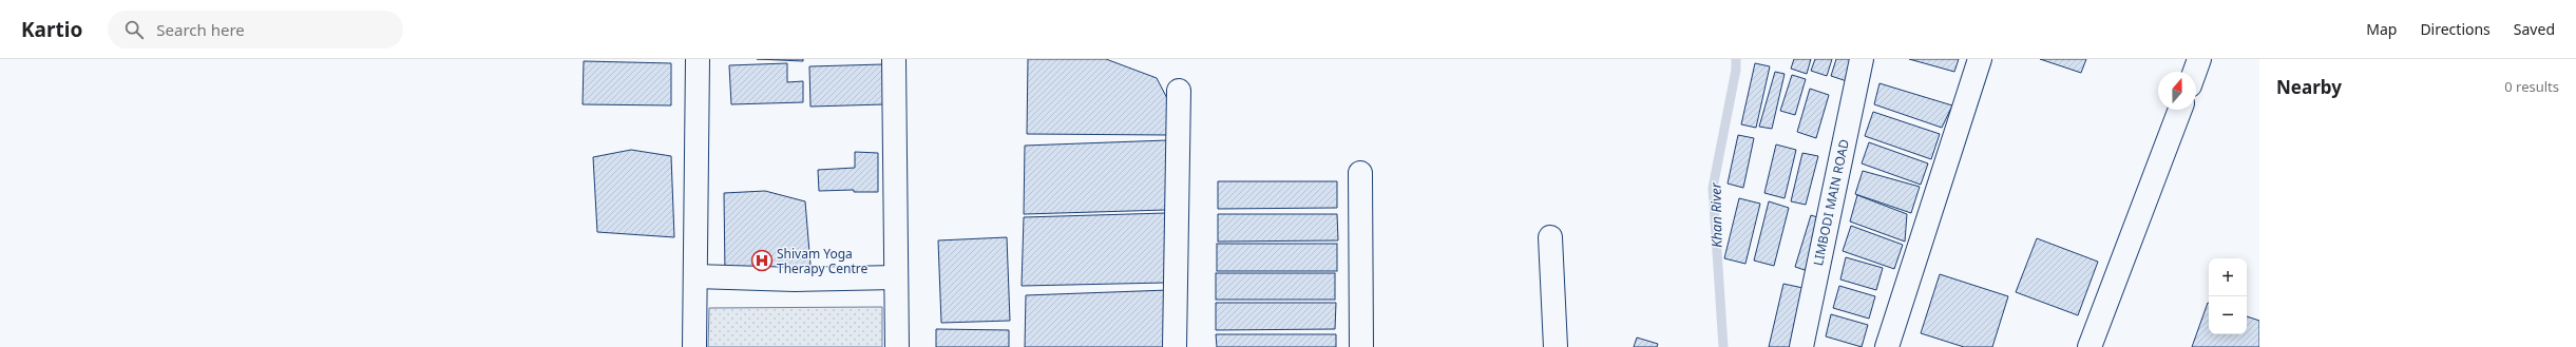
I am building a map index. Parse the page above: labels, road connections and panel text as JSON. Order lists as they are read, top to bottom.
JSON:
{
  "streets": {
    "street": ["LIMBODI MAIN ROAD"]
  },
  "water": ["Khan River"],
  "places": {
    "hospital": ["Shivam Yoga Therapy Centre"]
  },
  "north": "top",
  "page": {
    "header": "Kartio",
    "search": "Search here",
    "nav": ["Map", "Directions", "Saved"],
    "heading": ["Nearby", "0 results"],
    "map_buttons": ["+", "−"]
  }
}
